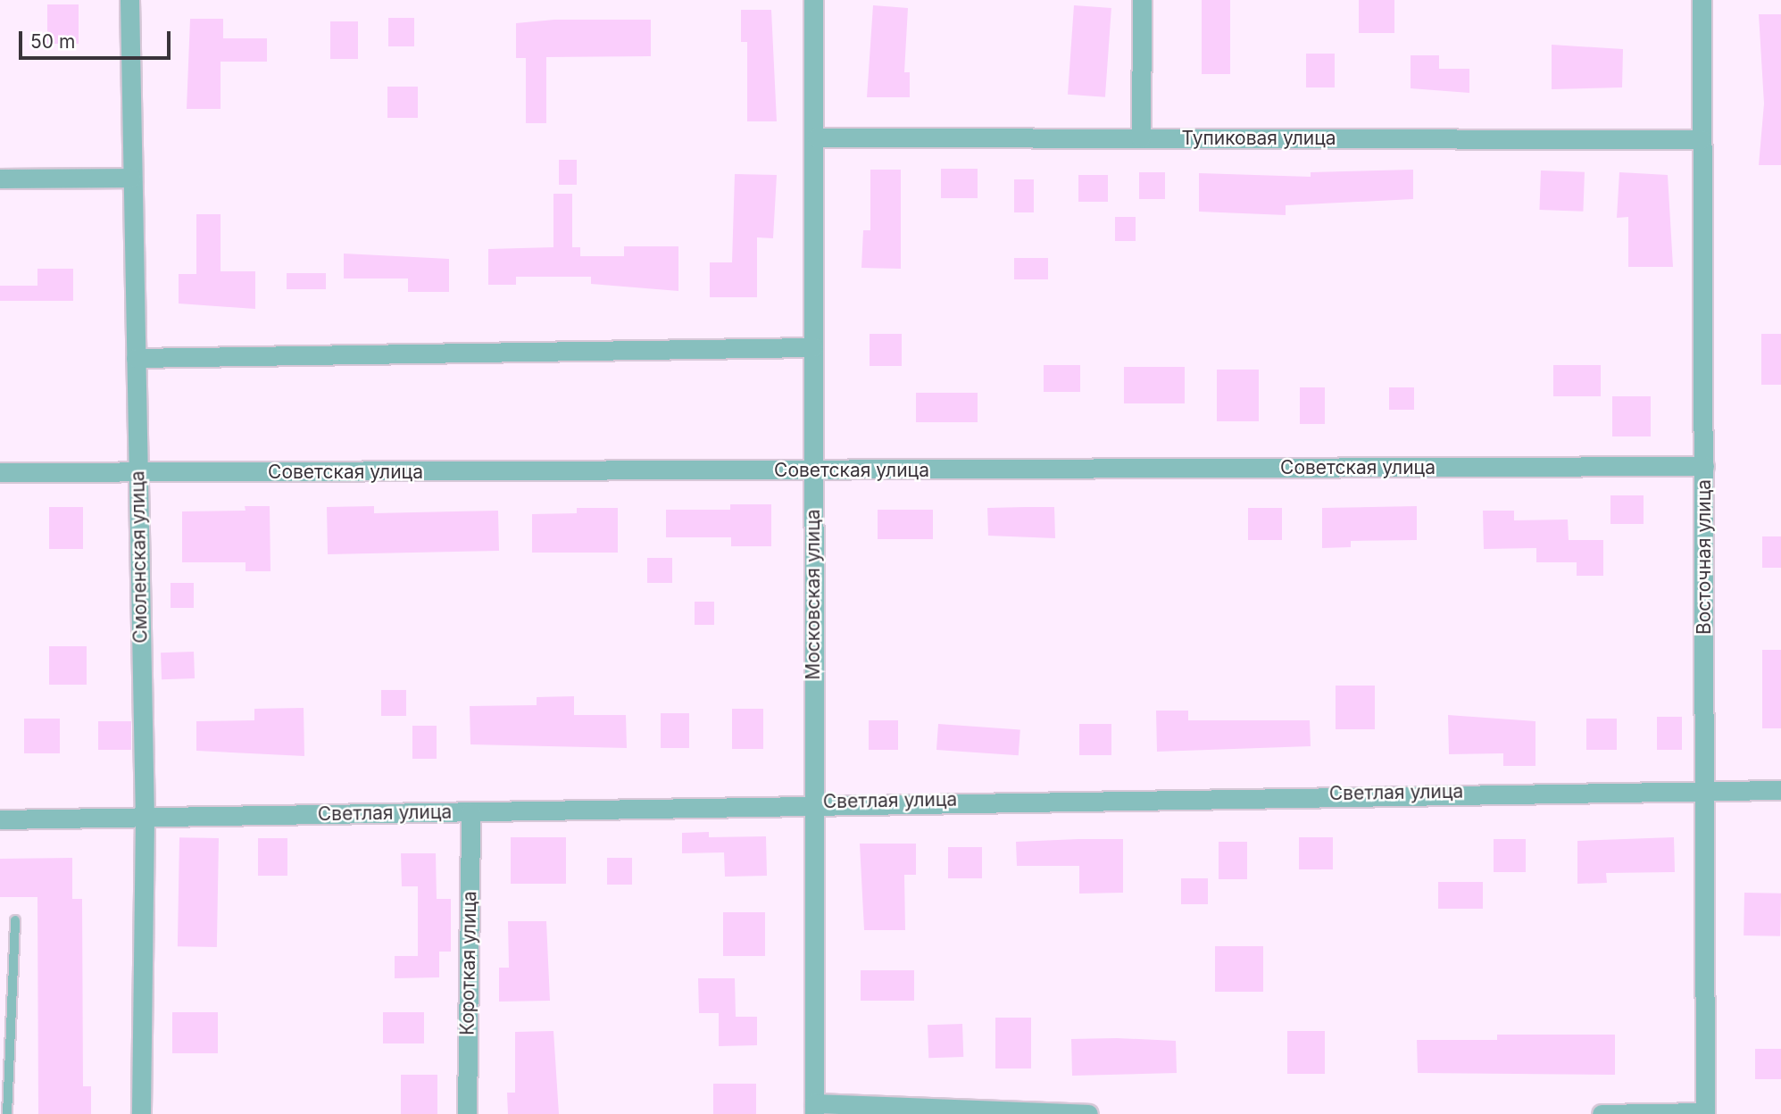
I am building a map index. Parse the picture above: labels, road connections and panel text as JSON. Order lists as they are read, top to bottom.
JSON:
{
  "streets": {
    "street": [
      "Тупиковая улица",
      "Советская улица",
      "Смоленская улица",
      "Восточная улица",
      "Московская улица",
      "Светлая улица",
      "Короткая улица"
    ]
  },
  "crossings": [
    ["Тупиковая улица", "Восточная улица"],
    ["Тупиковая улица", "Московская улица"],
    ["Советская улица", "Смоленская улица"],
    ["Советская улица", "Восточная улица"],
    ["Советская улица", "Московская улица"],
    ["Смоленская улица", "Светлая улица"],
    ["Восточная улица", "Светлая улица"],
    ["Московская улица", "Светлая улица"],
    ["Светлая улица", "Короткая улица"]
  ],
  "scale_bar": "50 m"
}
